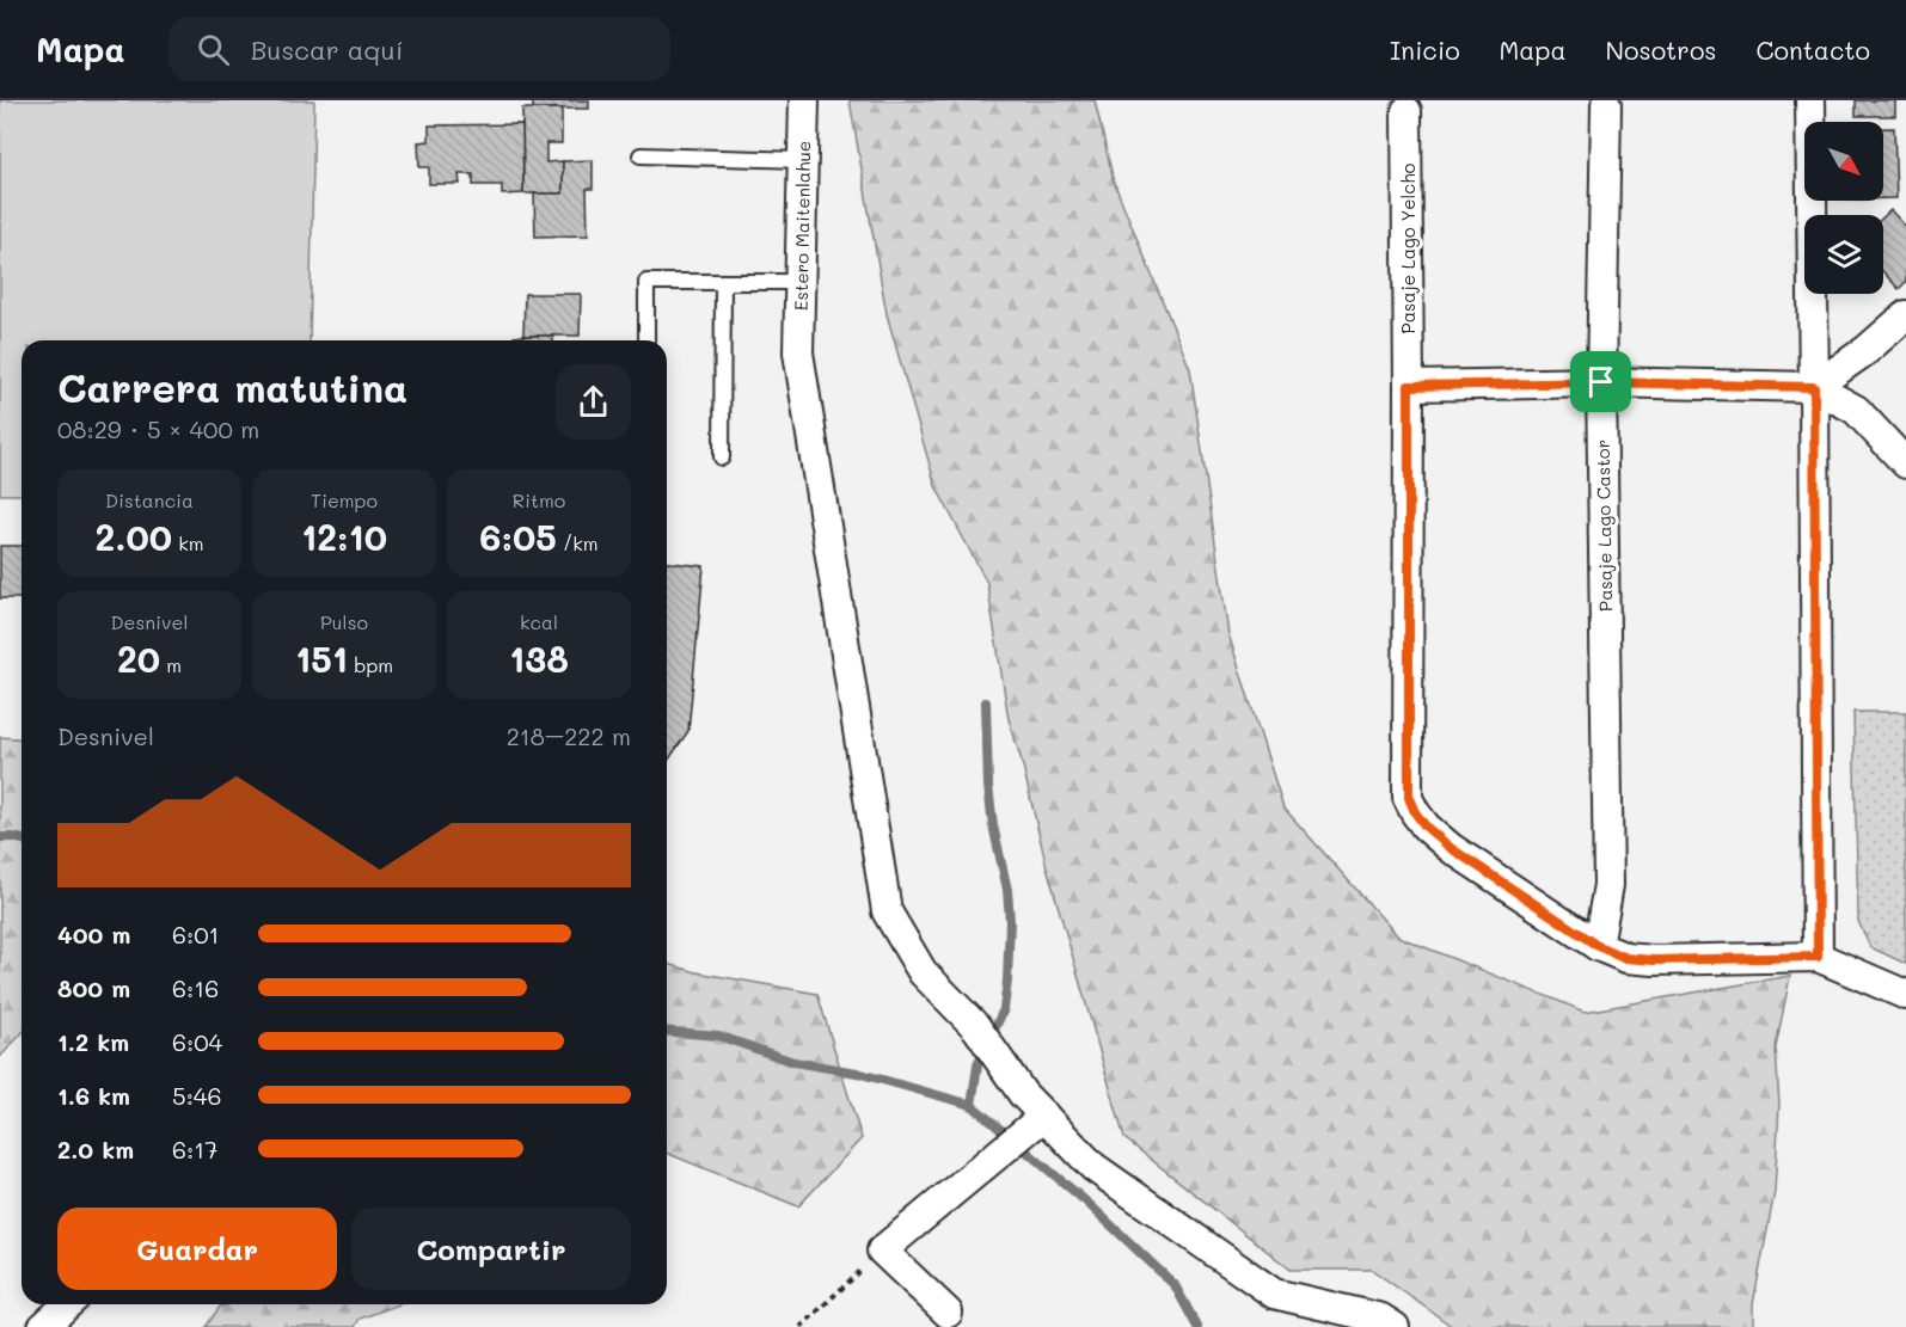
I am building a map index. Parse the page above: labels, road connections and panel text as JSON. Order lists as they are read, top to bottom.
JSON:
{
  "streets": {
    "street": ["Estero Maitenlahue", "Pasaje Lago Yelcho", "Pasaje Lago Castor"]
  },
  "crossings": [
    ["Pasaje Lago Yelcho", "Pasaje Lago Castor"]
  ],
  "north": "bottom right",
  "page": {
    "header": "Mapa",
    "search": "Buscar aquí",
    "nav": [
      "Inicio",
      "Mapa",
      "Nosotros",
      "Contacto"
    ],
    "heading": ["Carrera matutina", "08:29 · 5 × 400 m"],
    "stats": [
      ["Distancia", "2.00 km"],
      ["Tiempo", "12:10"],
      ["Ritmo", "6:05 /km"],
      ["Desnivel", "20 m"],
      ["Pulso", "151 bpm"],
      ["kcal", "138"]
    ],
    "chart": ["Desnivel", "218–222 m"],
    "list": [
      {
        "name": "400 m",
        "note": "6:01"
      },
      {
        "name": "800 m",
        "note": "6:16"
      },
      {
        "name": "1.2 km",
        "note": "6:04"
      },
      {
        "name": "1.6 km",
        "note": "5:46"
      },
      {
        "name": "2.0 km",
        "note": "6:17"
      }
    ],
    "buttons": ["Guardar", "Compartir"]
  }
}
